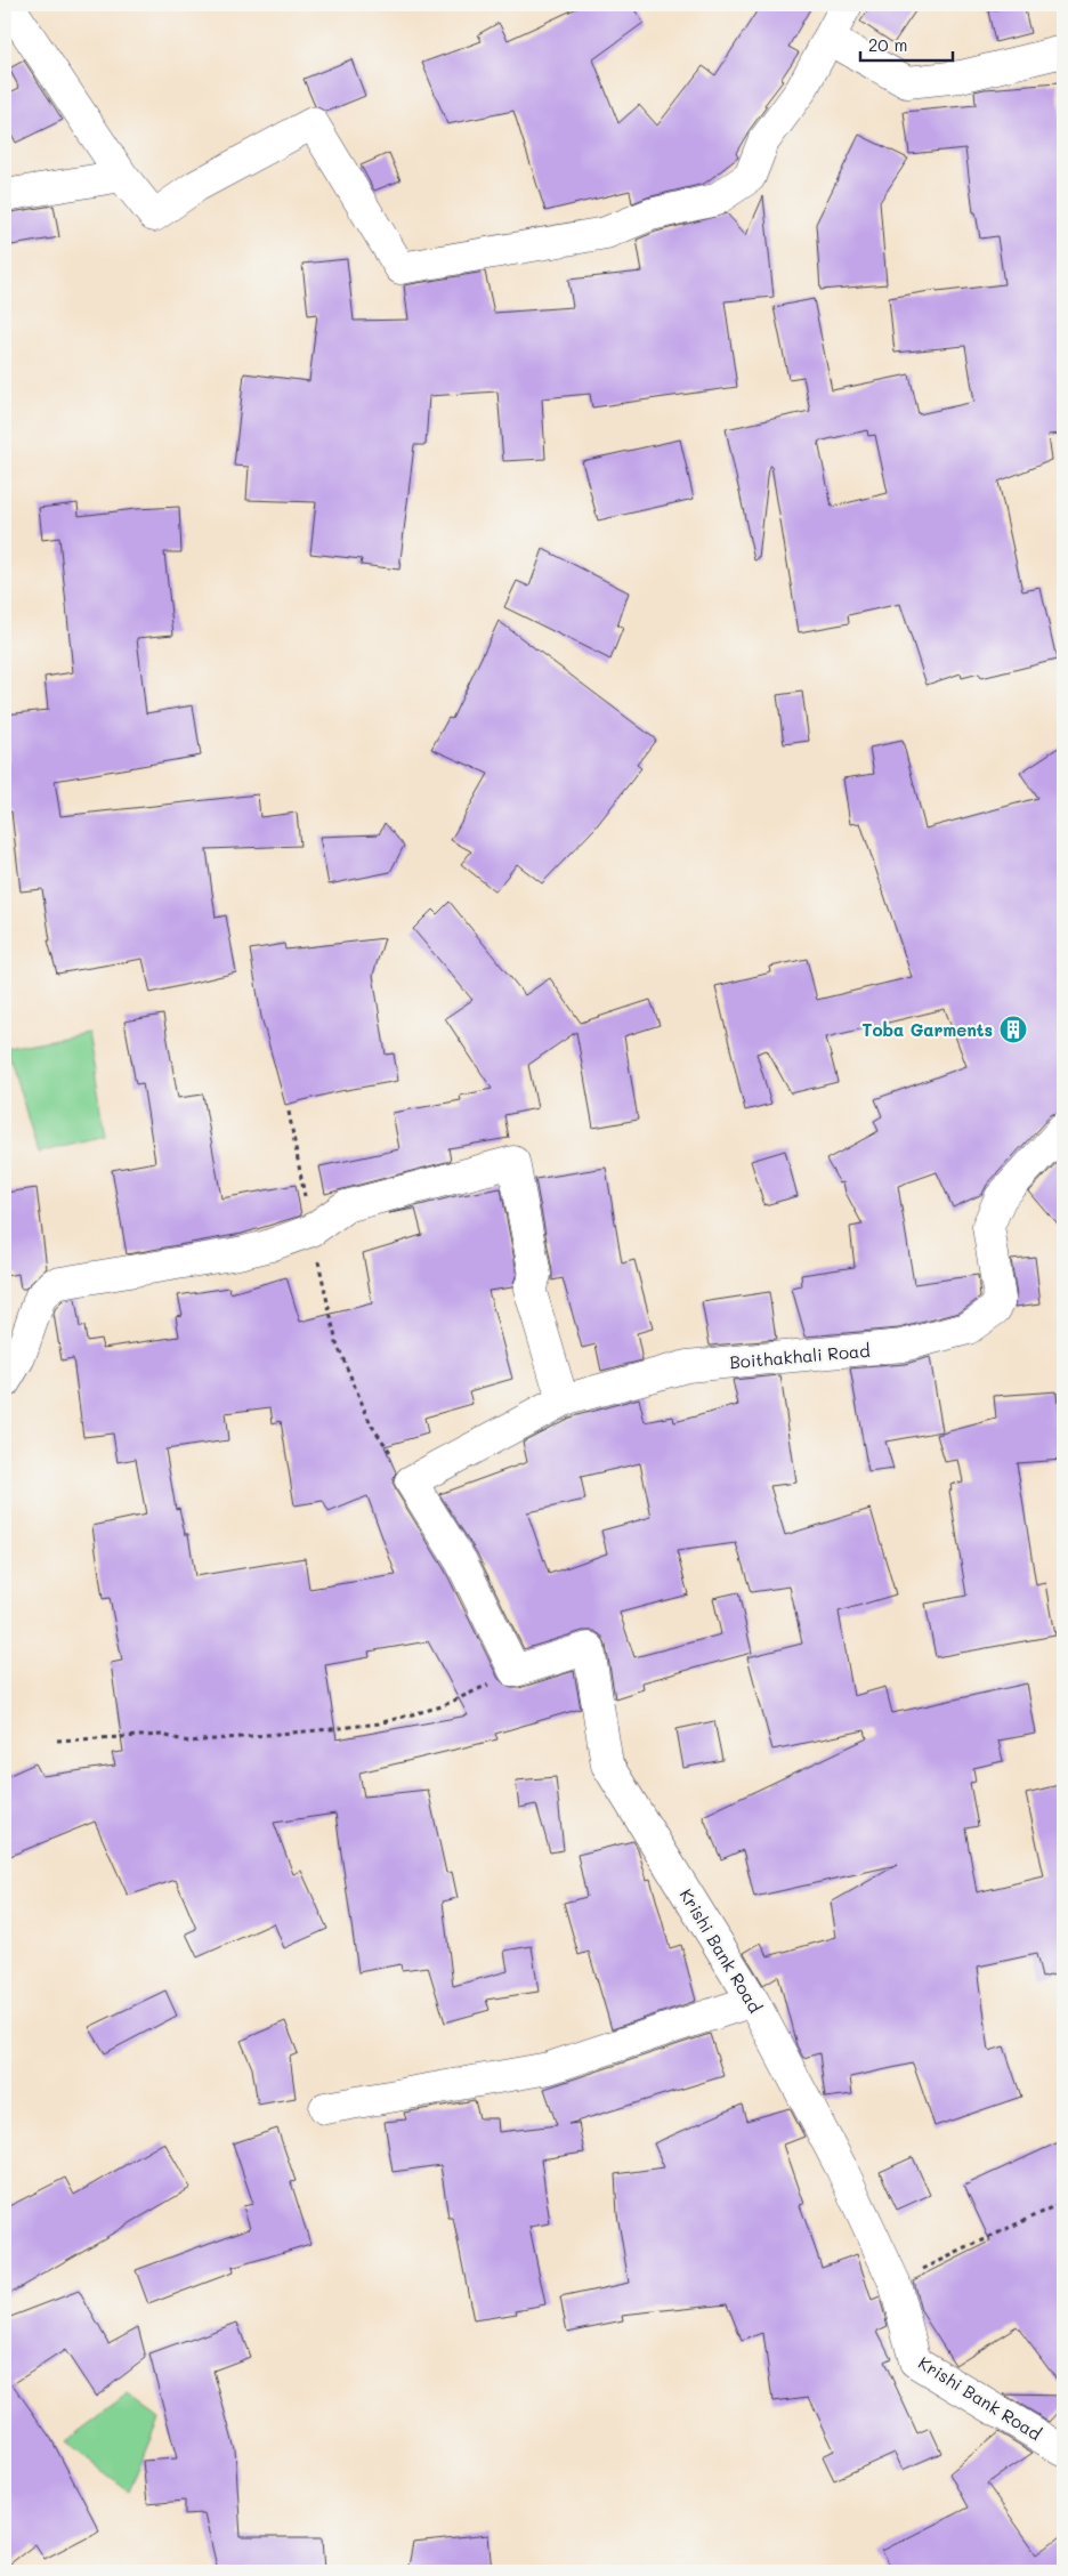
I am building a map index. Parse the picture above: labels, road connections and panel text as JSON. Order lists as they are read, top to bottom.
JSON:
{
  "streets": {
    "street": ["Boithakhali Road", "Krishi Bank Road"]
  },
  "places": {
    "building": ["Toba Garments"]
  },
  "scale_bar": "20 m"
}
